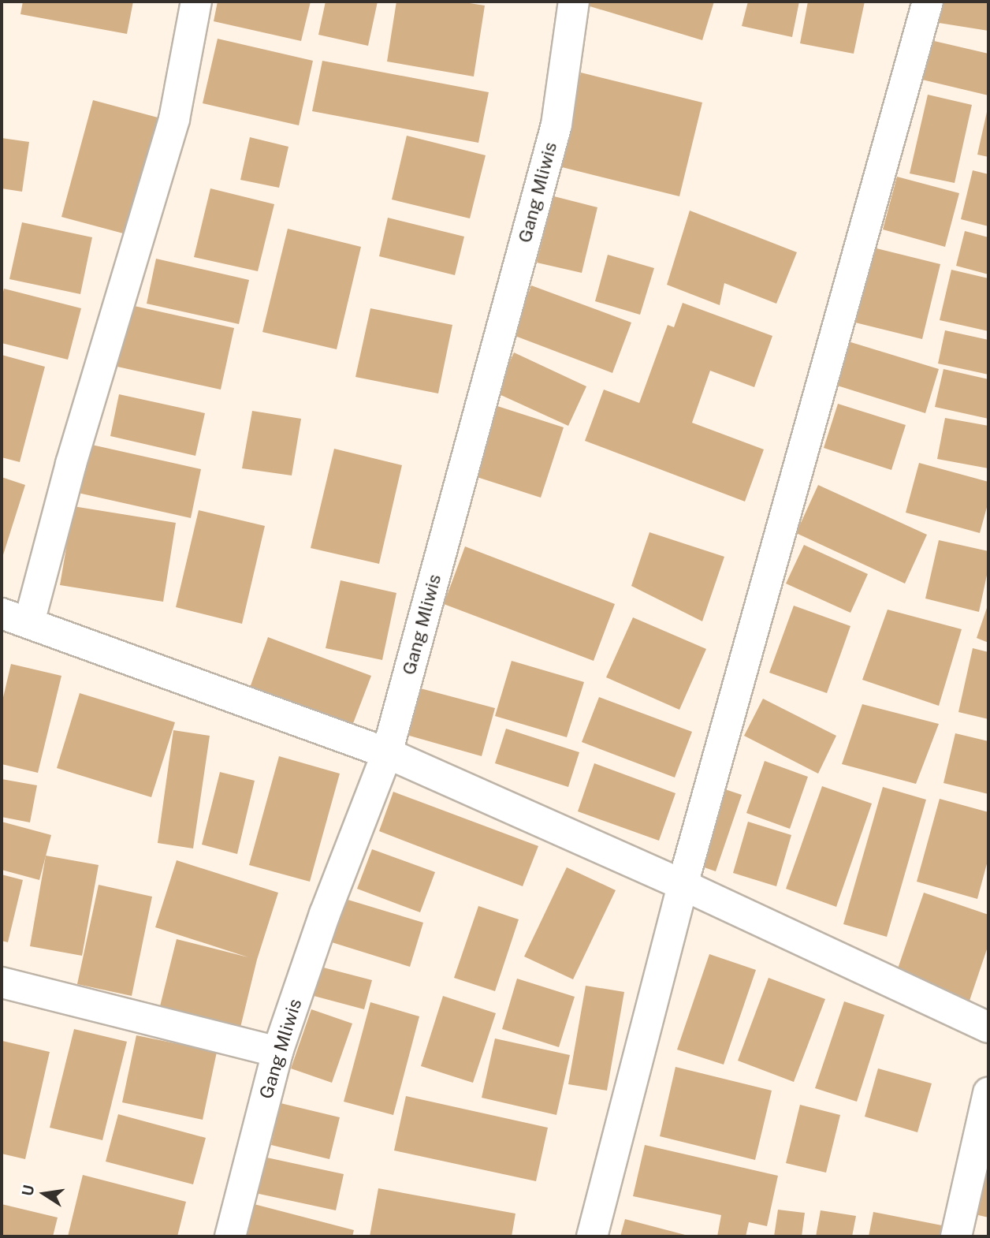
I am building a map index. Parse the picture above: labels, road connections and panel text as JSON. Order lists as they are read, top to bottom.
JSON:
{
  "streets": {
    "street": ["Gang Mliwis"]
  },
  "north": "left"
}
